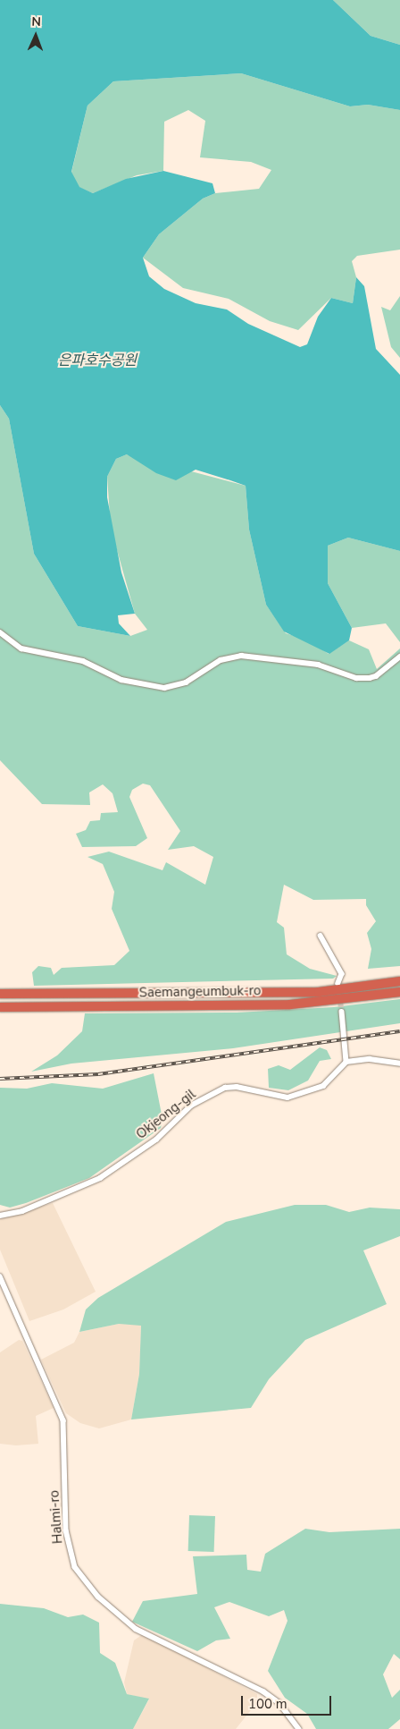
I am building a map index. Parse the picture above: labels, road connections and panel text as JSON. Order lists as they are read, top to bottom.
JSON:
{
  "streets": {
    "highway": ["Saemangeumbuk-ro"],
    "street": ["Okjeong-gil", "Halmi-ro"]
  },
  "water": ["은파호수공원"],
  "scale_bar": "100 m",
  "north": "top"
}
